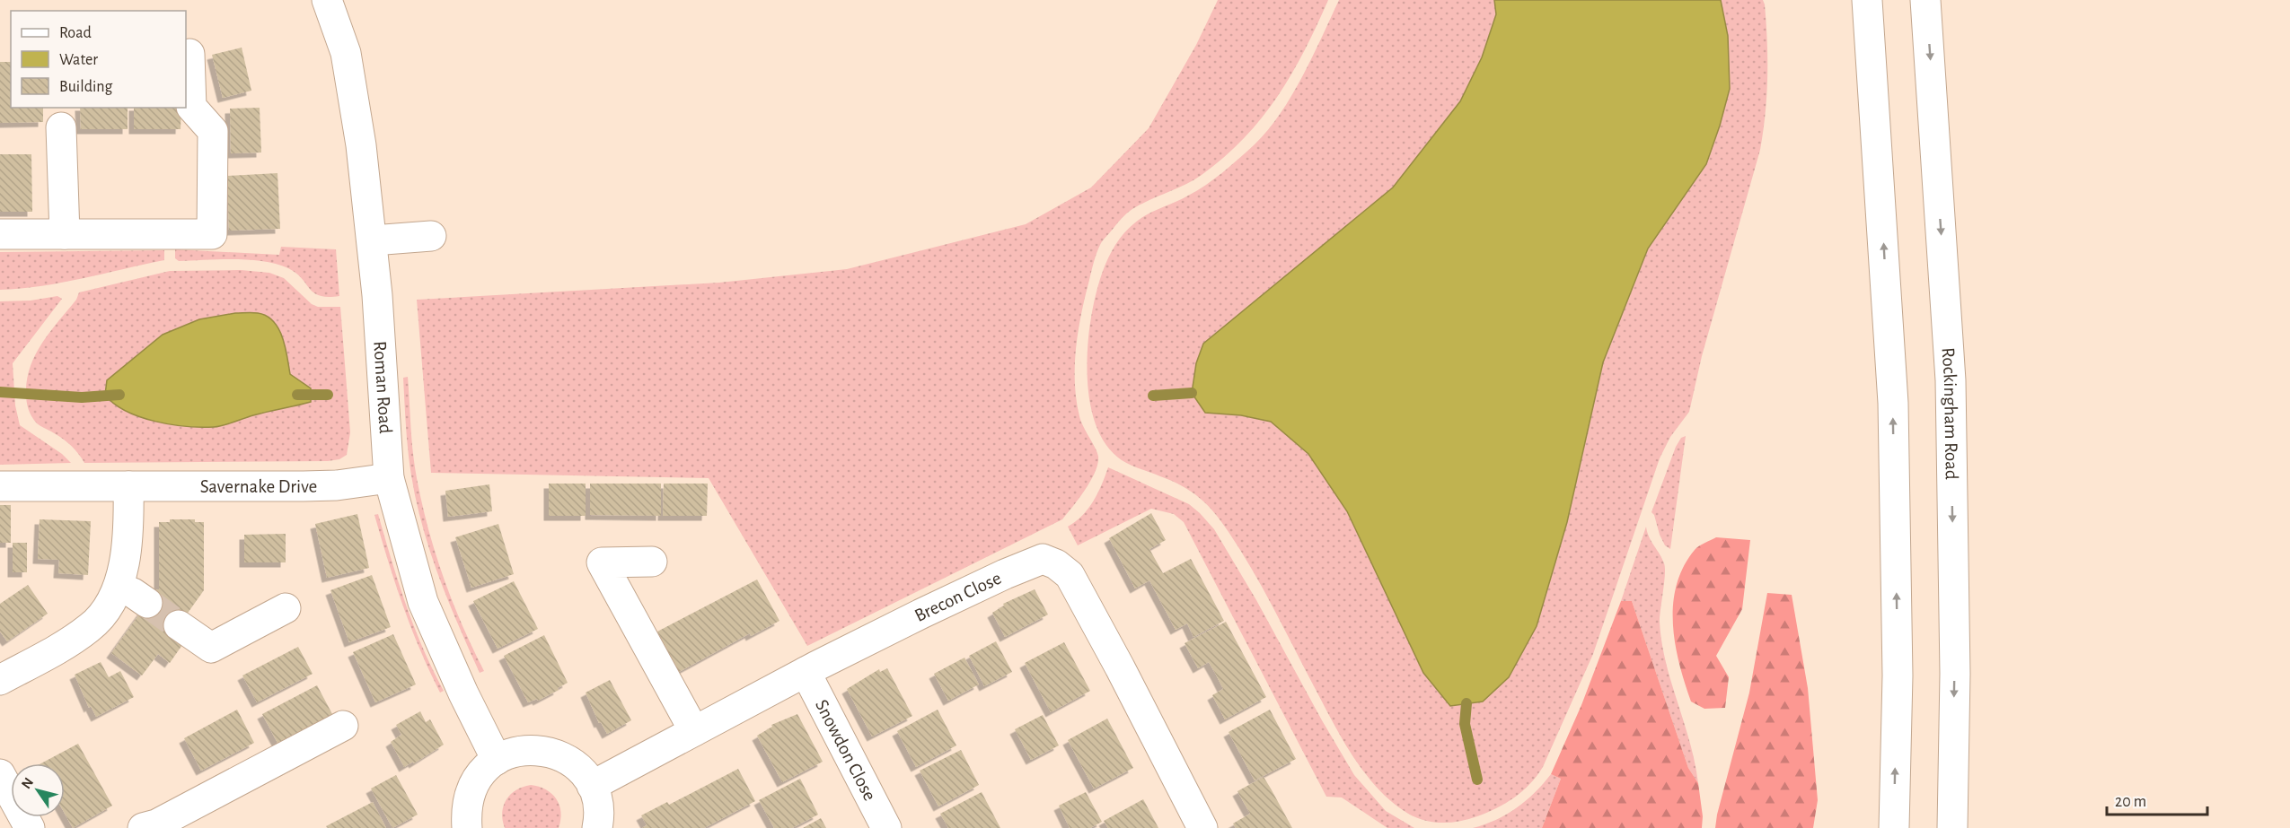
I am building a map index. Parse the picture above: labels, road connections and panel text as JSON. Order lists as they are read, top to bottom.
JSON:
{
  "streets": {
    "main road": [
      "Roman Road",
      "Rockingham Road",
      "Savernake Drive",
      "Brecon Close",
      "Snowdon Close"
    ]
  },
  "crossings": [
    ["Roman Road", "Savernake Drive"],
    ["Brecon Close", "Snowdon Close"]
  ],
  "legend": ["Road", "Water", "Building"],
  "scale_bar": "20 m",
  "north": "top left"
}
